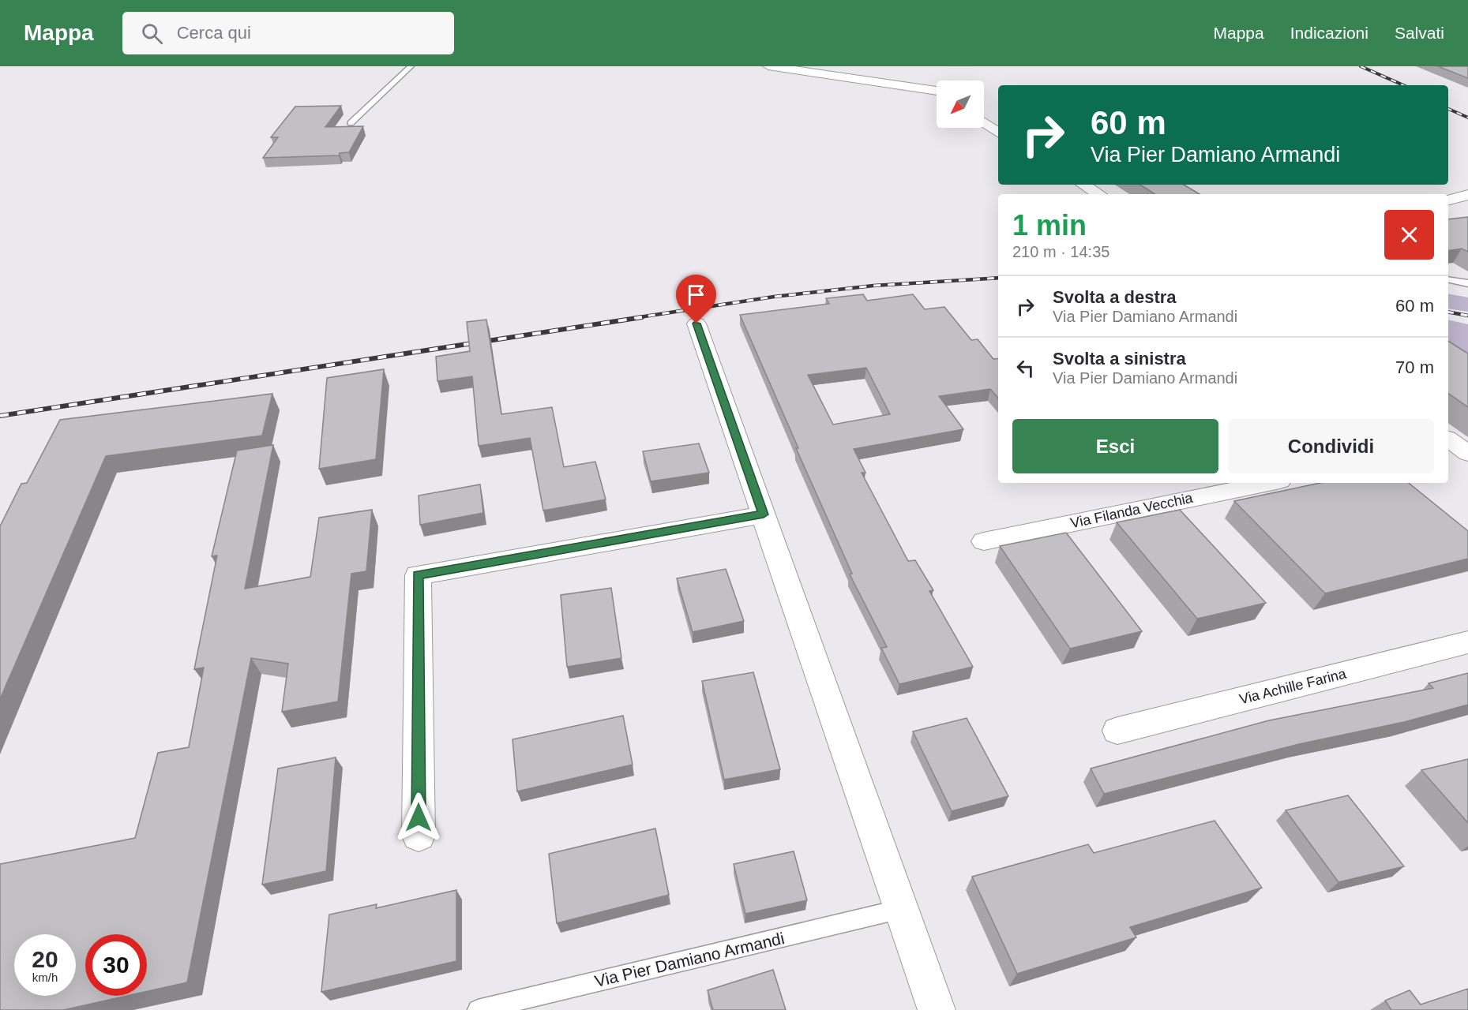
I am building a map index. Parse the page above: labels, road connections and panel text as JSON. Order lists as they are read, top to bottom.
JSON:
{
  "streets": {
    "street": ["Via Filanda Vecchia", "Via Achille Farina"],
    "lane": ["Via Pier Damiano Armandi"]
  },
  "north": "bottom left",
  "page": {
    "header": "Mappa",
    "search": "Cerca qui",
    "nav": ["Mappa", "Indicazioni", "Salvati"],
    "turn": ["60 m", "Via Pier Damiano Armandi"],
    "heading": ["1 min", "210 m · 14:35"],
    "list": [
      {
        "name": "Svolta a destra",
        "note": "Via Pier Damiano Armandi",
        "value": "60 m"
      },
      {
        "name": "Svolta a sinistra",
        "note": "Via Pier Damiano Armandi",
        "value": "70 m"
      }
    ],
    "buttons": ["Esci", "Condividi"],
    "speed": "20 km/h",
    "limit": "30"
  }
}
